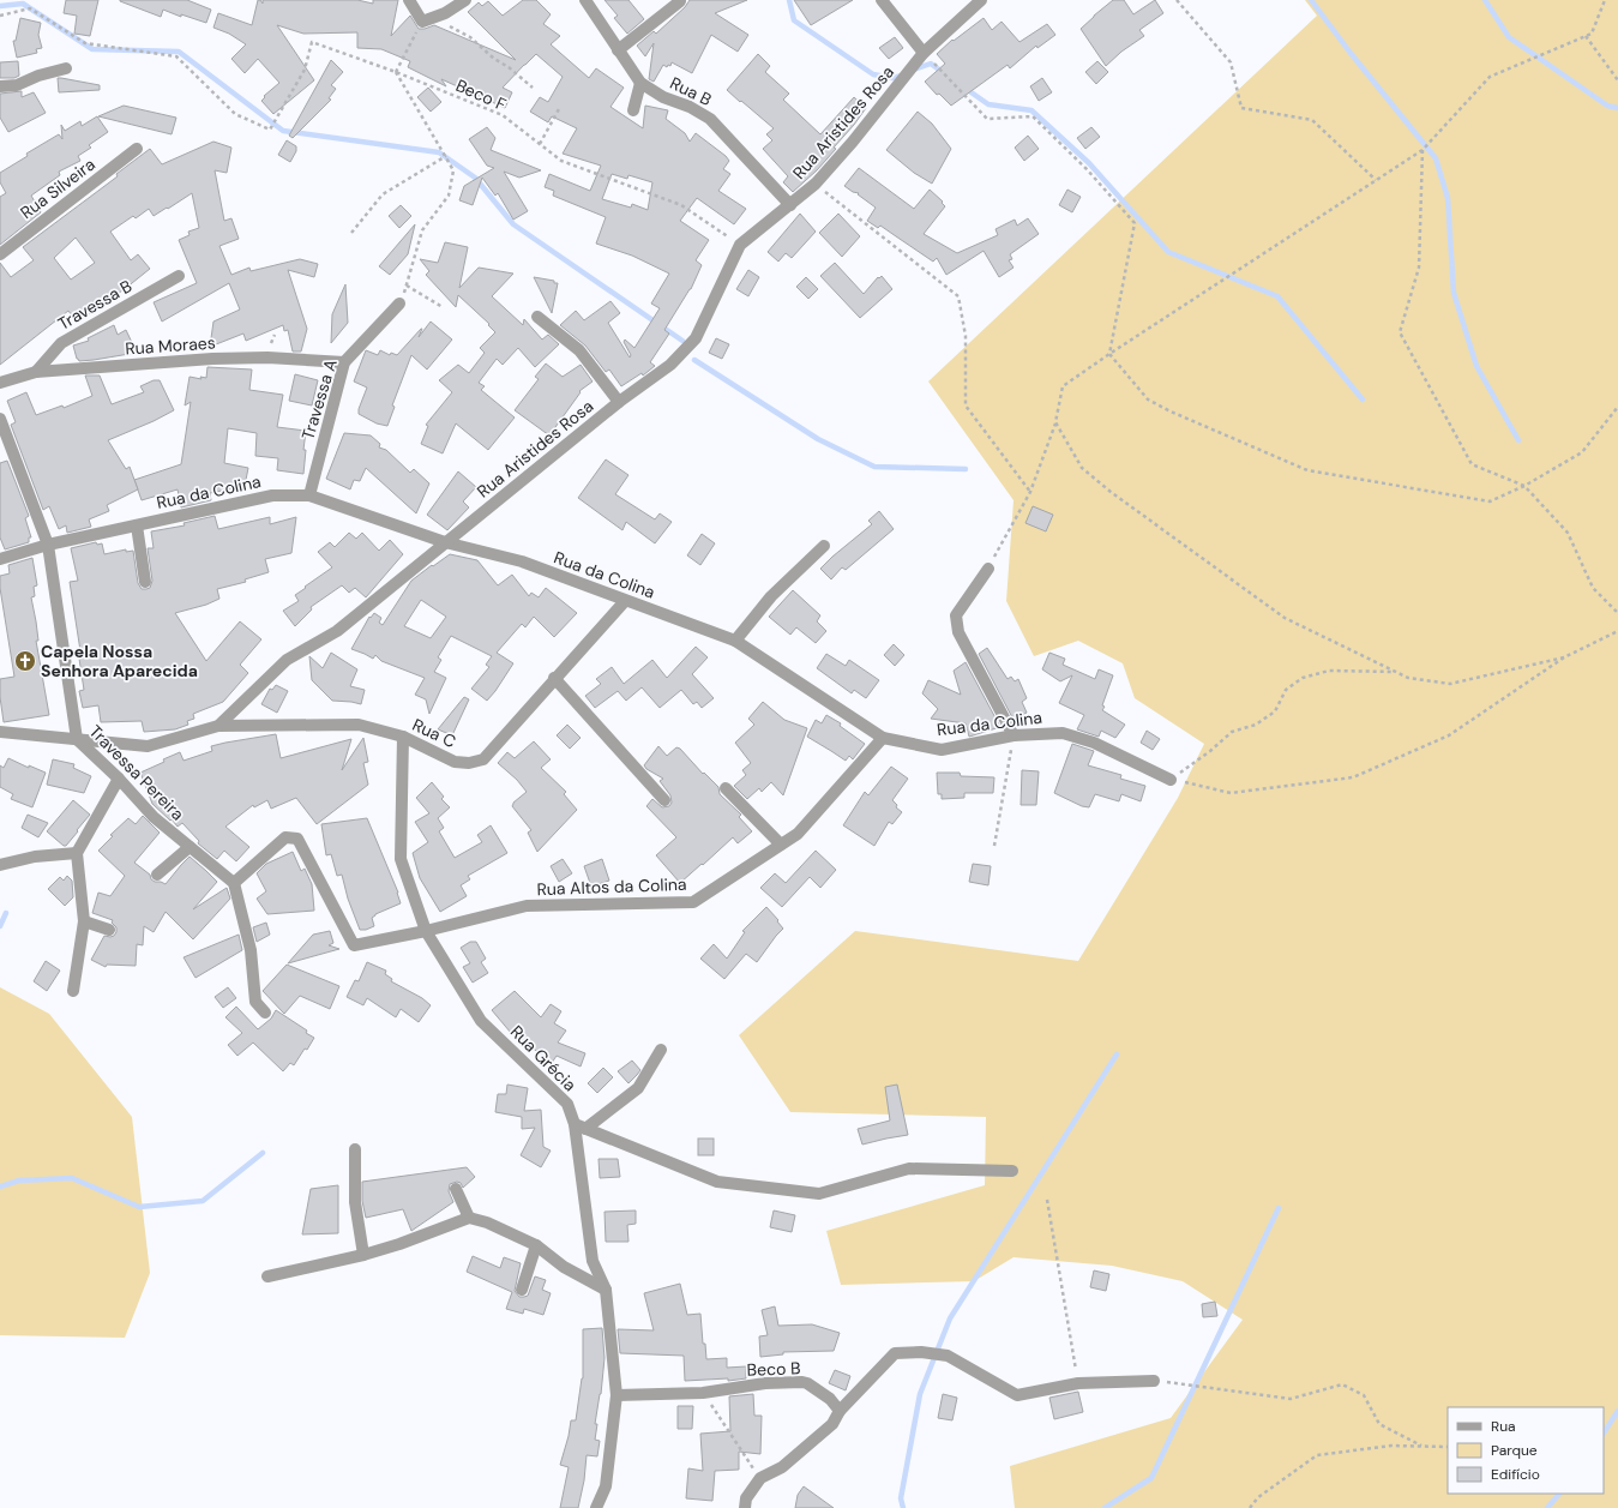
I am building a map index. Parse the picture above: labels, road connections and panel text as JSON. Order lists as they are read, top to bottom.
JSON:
{
  "streets": {
    "street": [
      "Rua B",
      "Rua Aristides Rosa",
      "Rua Silveira",
      "Travessa B",
      "Rua Moraes",
      "Travessa A",
      "Rua da Colina",
      "Rua C",
      "Travessa Pereira",
      "Rua Altos da Colina",
      "Rua Grécia",
      "Beco B"
    ],
    "path": ["Beco F"]
  },
  "crossings": [
    ["Rua B", "Rua Aristides Rosa"],
    ["Beco F", "Rua Aristides Rosa"],
    ["Rua Aristides Rosa", "Rua da Colina"],
    ["Rua Aristides Rosa", "Rua C"],
    ["Rua Aristides Rosa", "Travessa Pereira"],
    ["Travessa B", "Rua Moraes"],
    ["Rua Moraes", "Travessa A"],
    ["Travessa A", "Rua da Colina"],
    ["Rua da Colina", "Rua C"],
    ["Rua da Colina", "Travessa Pereira"],
    ["Rua da Colina", "Rua Altos da Colina"],
    ["Rua C", "Rua Grécia"],
    ["Travessa Pereira", "Rua Altos da Colina"],
    ["Rua Altos da Colina", "Rua Grécia"],
    ["Rua Grécia", "Beco B"]
  ],
  "places": {
    "church": ["Capela Nossa Senhora Aparecida"]
  },
  "legend": ["Rua", "Parque", "Edifício"]
}
